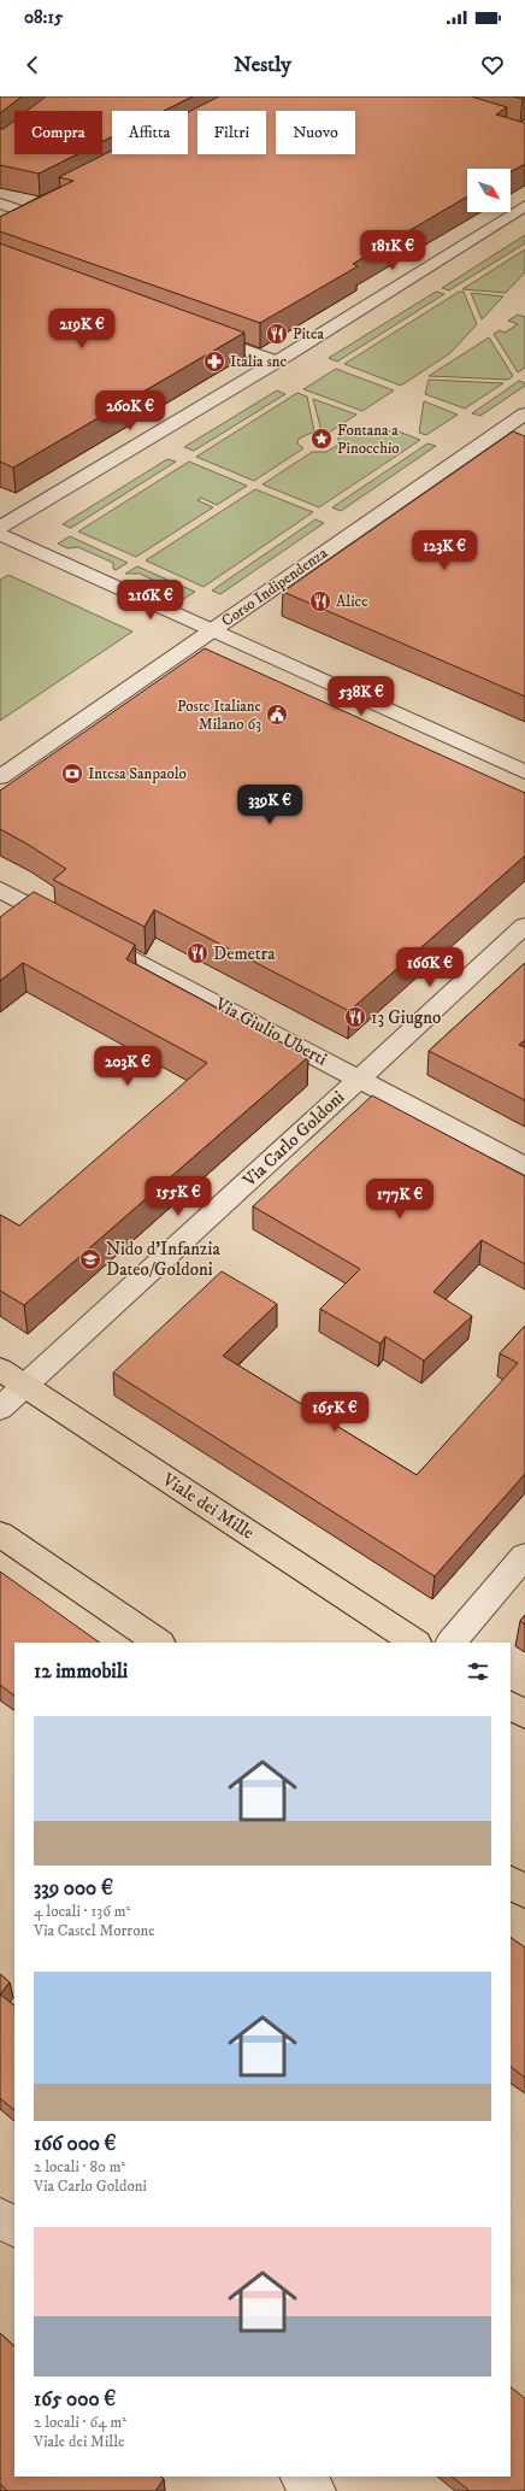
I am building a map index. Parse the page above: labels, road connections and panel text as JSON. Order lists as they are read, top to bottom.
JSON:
{
  "streets": {
    "main road": ["Viale dei Mille"],
    "street": ["Corso Indipendenza", "Via Giulio Uberti", "Via Carlo Goldoni"]
  },
  "crossings": [
    ["Via Giulio Uberti", "Via Carlo Goldoni"],
    ["Via Carlo Goldoni", "Viale dei Mille"]
  ],
  "places": {
    "restaurant": [
      "Pitea",
      "Alice",
      "Demetra",
      "13 Giugno"
    ],
    "pharmacy": ["Italia snc"],
    "place": ["Fontana a Pinocchio"],
    "public building": ["Poste Italiane Milano 63"],
    "bank": ["Intesa Sanpaolo"],
    "school or university": ["Nido d'Infanzia Dateo/Goldoni"]
  },
  "north": "bottom right",
  "page": {
    "status": "08:15",
    "header": "Nestly",
    "chip": [
      "Compra",
      "Affitta",
      "Filtri",
      "Nuovo"
    ],
    "price": [
      "181K €",
      "219K €",
      "260K €",
      "123K €",
      "216K €",
      "538K €",
      "339K €",
      "166K €",
      "203K €",
      "155K €",
      "177K €",
      "165K €"
    ],
    "heading": "12 immobili",
    "list": [
      {
        "name": "339 000 €",
        "note": "4 locali · 136 m² · Via Castel Morrone"
      },
      {
        "name": "166 000 €",
        "note": "2 locali · 80 m² · Via Carlo Goldoni"
      },
      {
        "name": "165 000 €",
        "note": "2 locali · 64 m² · Viale dei Mille"
      }
    ]
  }
}
